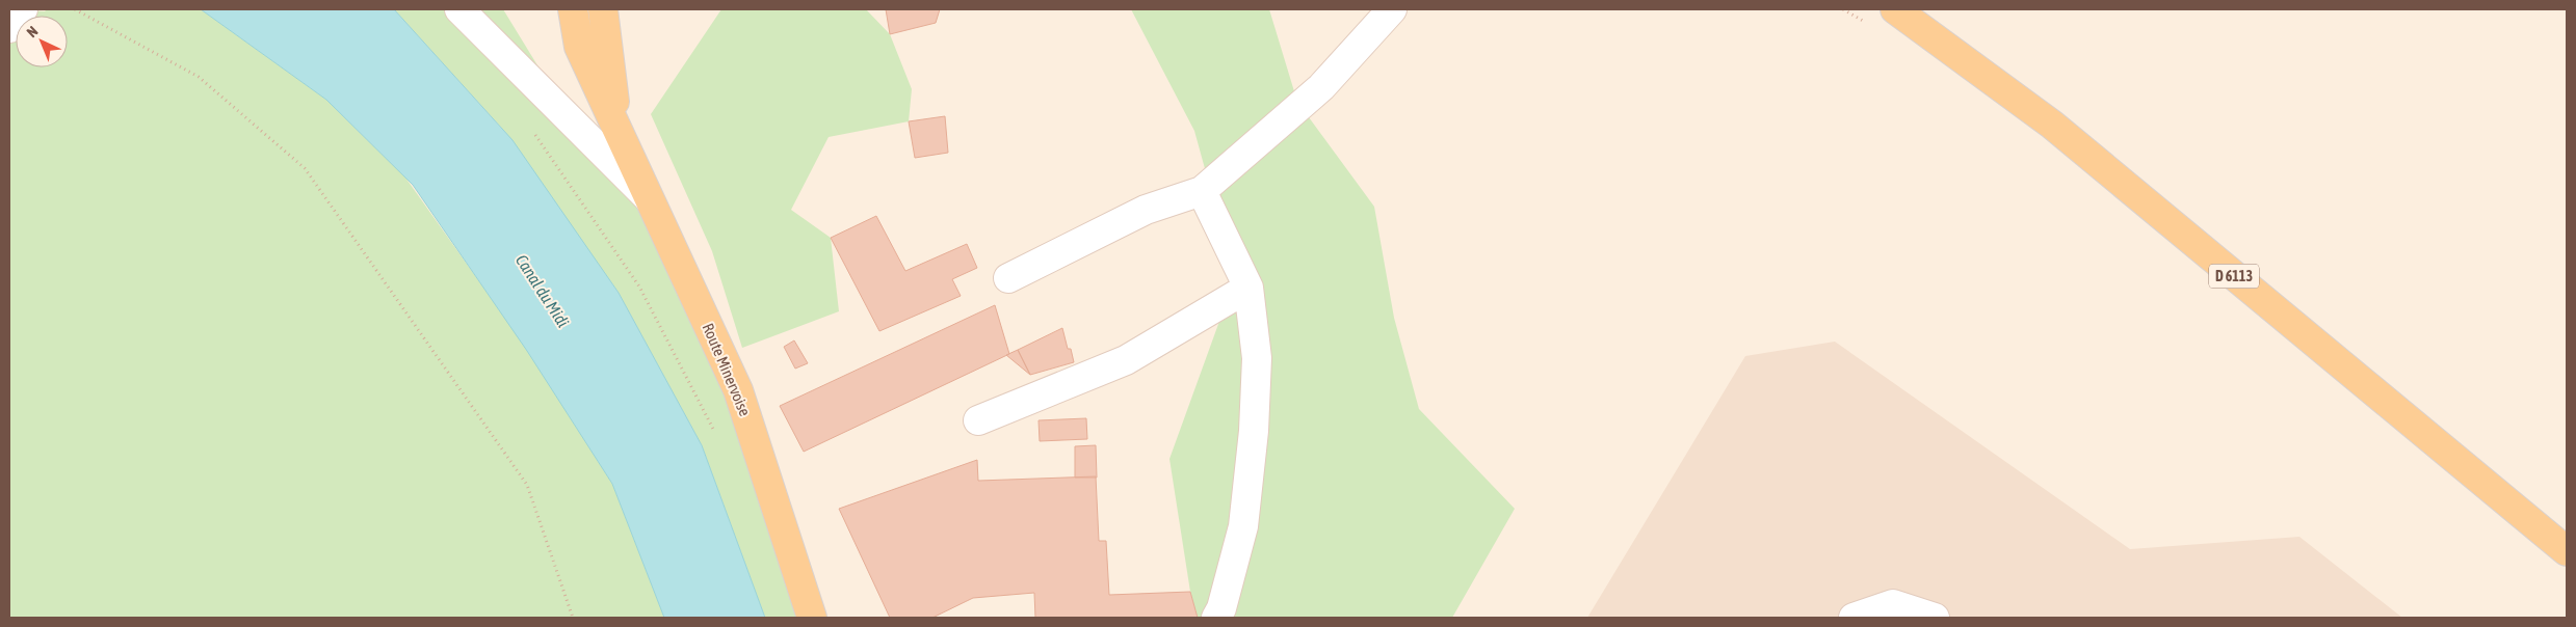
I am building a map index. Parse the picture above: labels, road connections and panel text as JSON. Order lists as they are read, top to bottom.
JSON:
{
  "streets": {
    "main road": ["D 6113", "Route Minervoise"]
  },
  "water": ["Canal du Midi"],
  "north": "top left"
}
